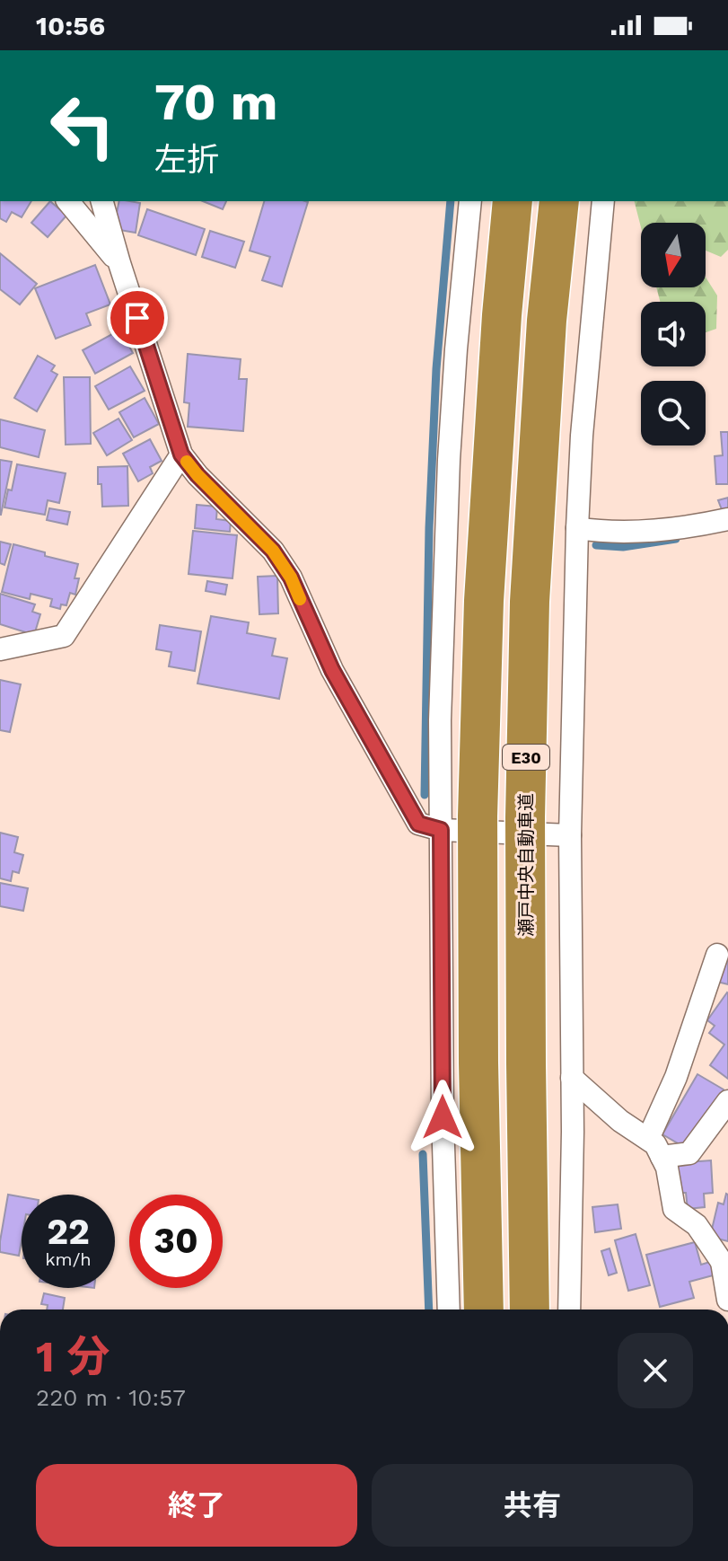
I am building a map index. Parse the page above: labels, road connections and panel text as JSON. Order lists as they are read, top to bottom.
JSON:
{
  "streets": {
    "highway": ["E30", "瀬戸中央自動車道"]
  },
  "north": "bottom",
  "page": {
    "status": "10:56",
    "turn": ["70 m", "左折"],
    "speed": "22 km/h",
    "limit": "30",
    "heading": ["1 分", "220 m · 10:57"],
    "buttons": ["終了", "共有"]
  }
}
